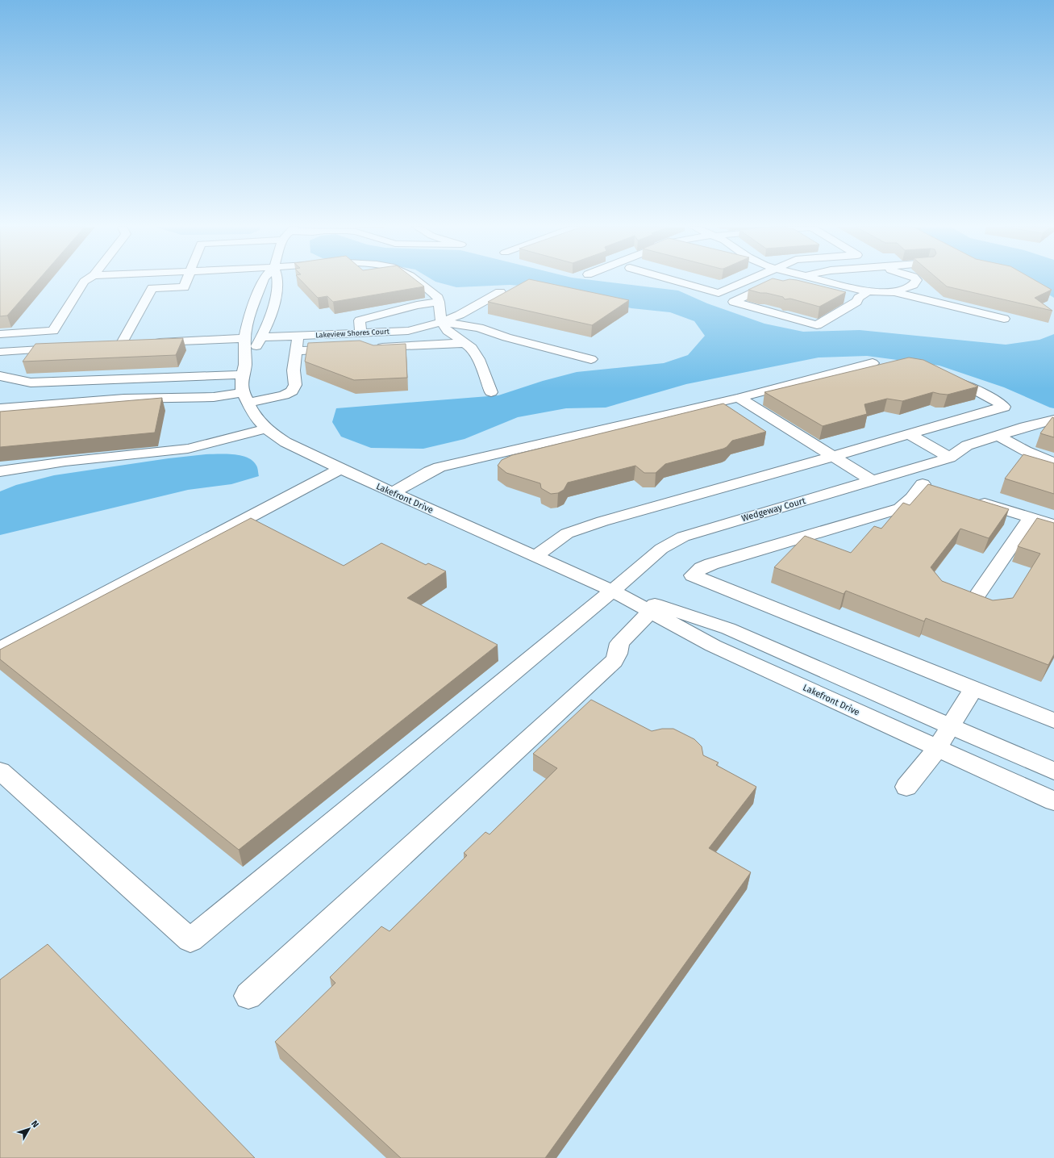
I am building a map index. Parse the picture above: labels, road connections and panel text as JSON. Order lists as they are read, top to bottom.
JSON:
{
  "streets": {
    "street": ["Lakeview Shores Court", "Lakefront Drive", "Wedgeway Court"]
  },
  "crossings": [
    ["Lakefront Drive", "Wedgeway Court"]
  ],
  "north": "top right"
}
